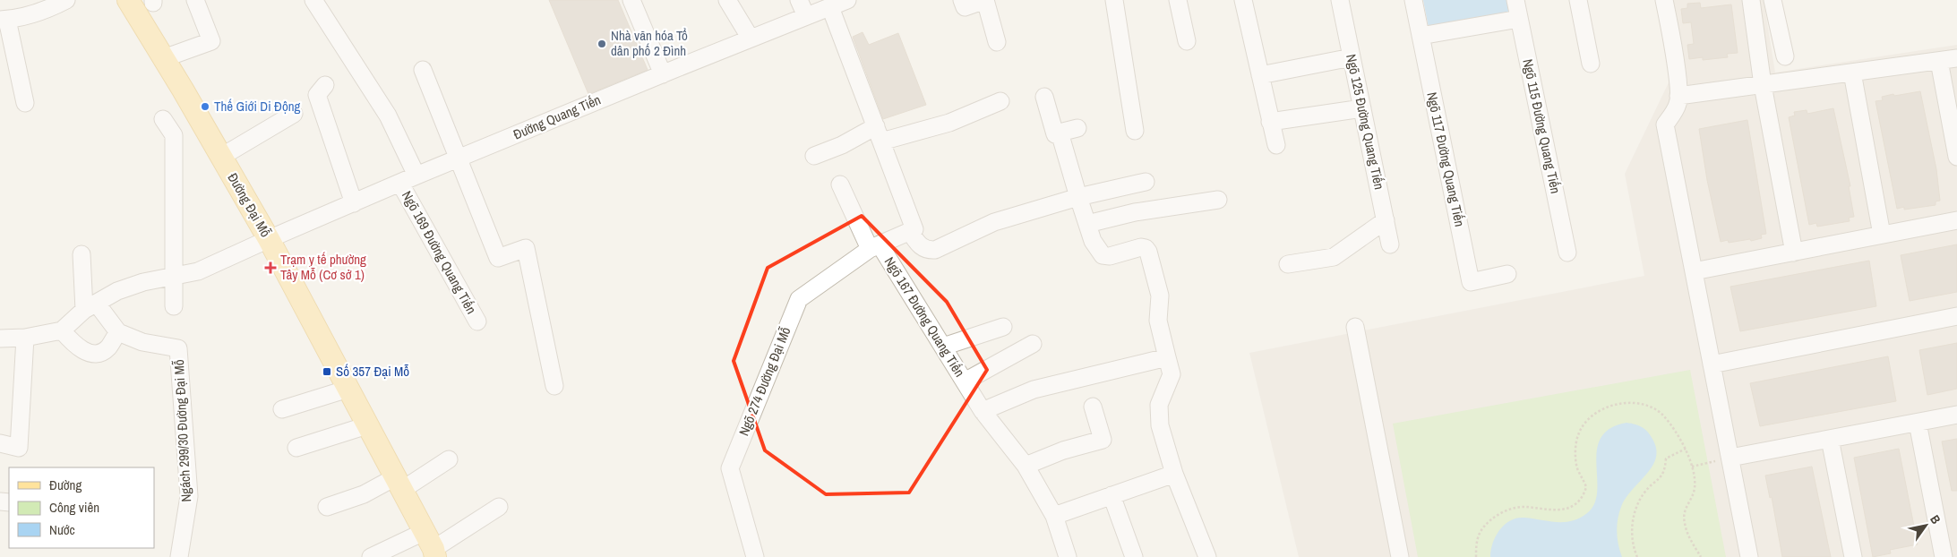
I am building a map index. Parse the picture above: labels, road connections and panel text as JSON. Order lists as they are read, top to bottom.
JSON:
{
  "streets": {
    "main road": ["Đường Đại Mỗ"],
    "street": [
      "Đường Quang Tiến",
      "Ngõ 125 Đường Quang Tiến",
      "Ngõ 115 Đường Quang Tiến",
      "Ngõ 117 Đường Quang Tiến",
      "Ngõ 169 Đường Quang Tiến",
      "Ngõ 167 Đường Quang Tiến",
      "Ngõ 274 Đường Đại Mỗ",
      "Ngách 299/30 Đường Đại Mỗ"
    ]
  },
  "crossings": [
    ["Đường Quang Tiến", "Đường Đại Mỗ"],
    ["Đường Quang Tiến", "Ngõ 169 Đường Quang Tiến"],
    ["Ngõ 167 Đường Quang Tiến", "Ngõ 274 Đường Đại Mỗ"]
  ],
  "places": {
    "other": ["Nhà văn hóa Tổ dân phố 2 Đình", "Thế Giới Di Động"],
    "health": ["Trạm y tế phường Tây Mỗ (Cơ sở 1)"],
    "transit": ["Số 357 Đại Mỗ"]
  },
  "legend": ["Đường", "Công viên", "Nước"],
  "north": "top right"
}
